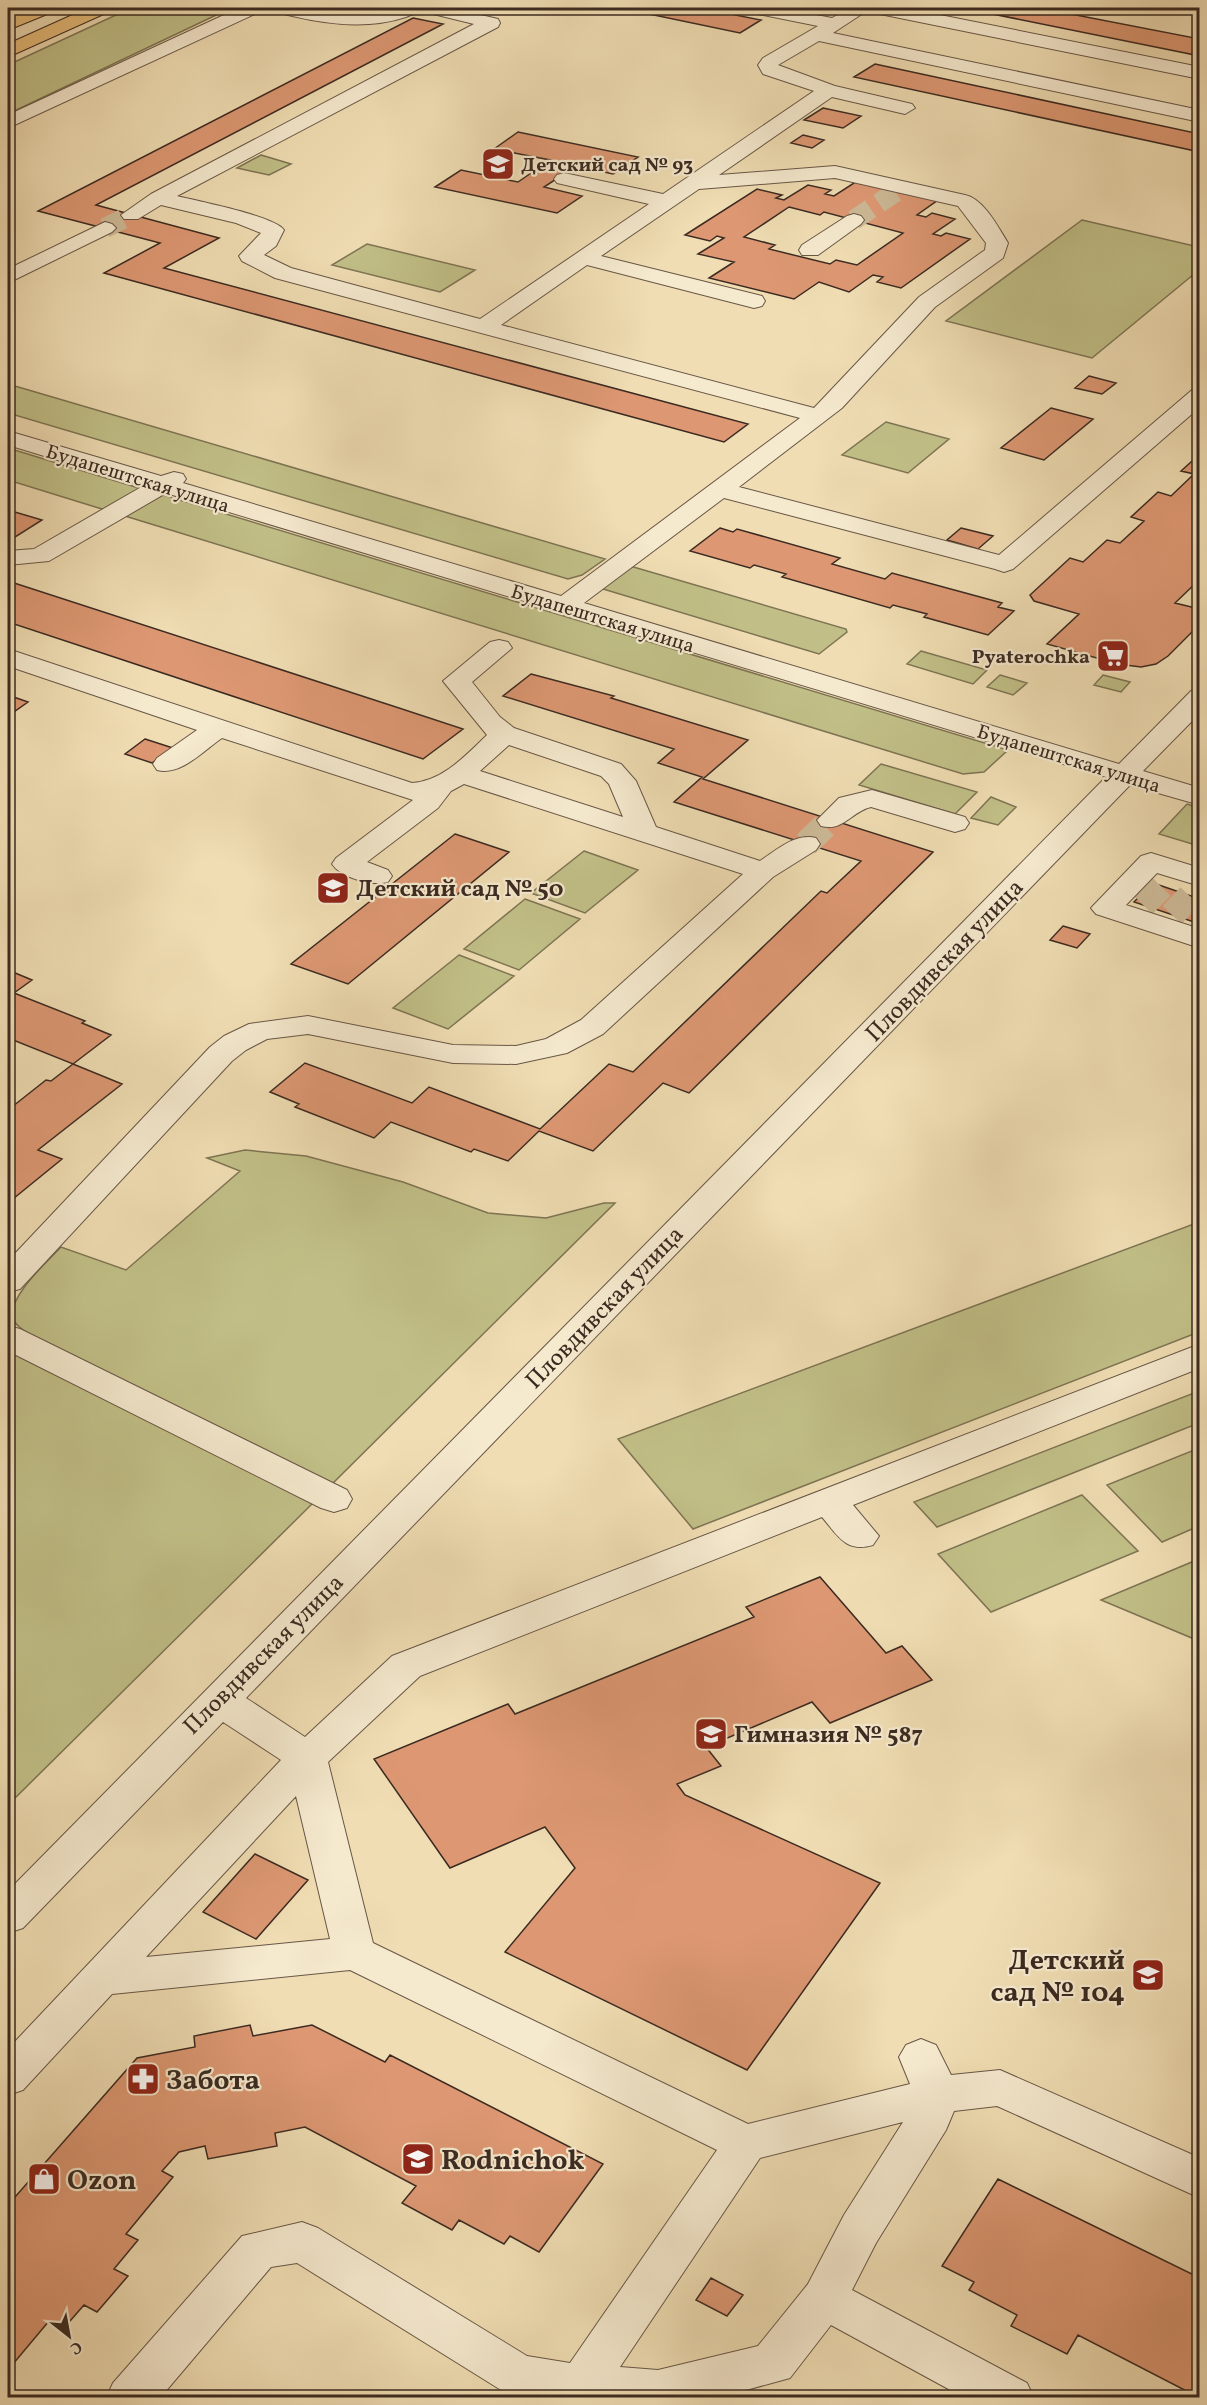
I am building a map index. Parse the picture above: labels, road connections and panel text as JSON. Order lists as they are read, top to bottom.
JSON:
{
  "streets": {
    "street": ["Будапештская улица", "Пловдивская улица"]
  },
  "crossings": [
    ["Будапештская улица", "Пловдивская улица"]
  ],
  "places": {
    "school or university": [
      "Детский сад № 93",
      "Детский сад № 50",
      "Гимназия № 587",
      "Детский сад № 104",
      "Rodnichok"
    ],
    "supermarket": ["Pyaterochka"],
    "pharmacy": ["Забота"],
    "shop": ["Ozon"]
  },
  "north": "bottom right"
}
